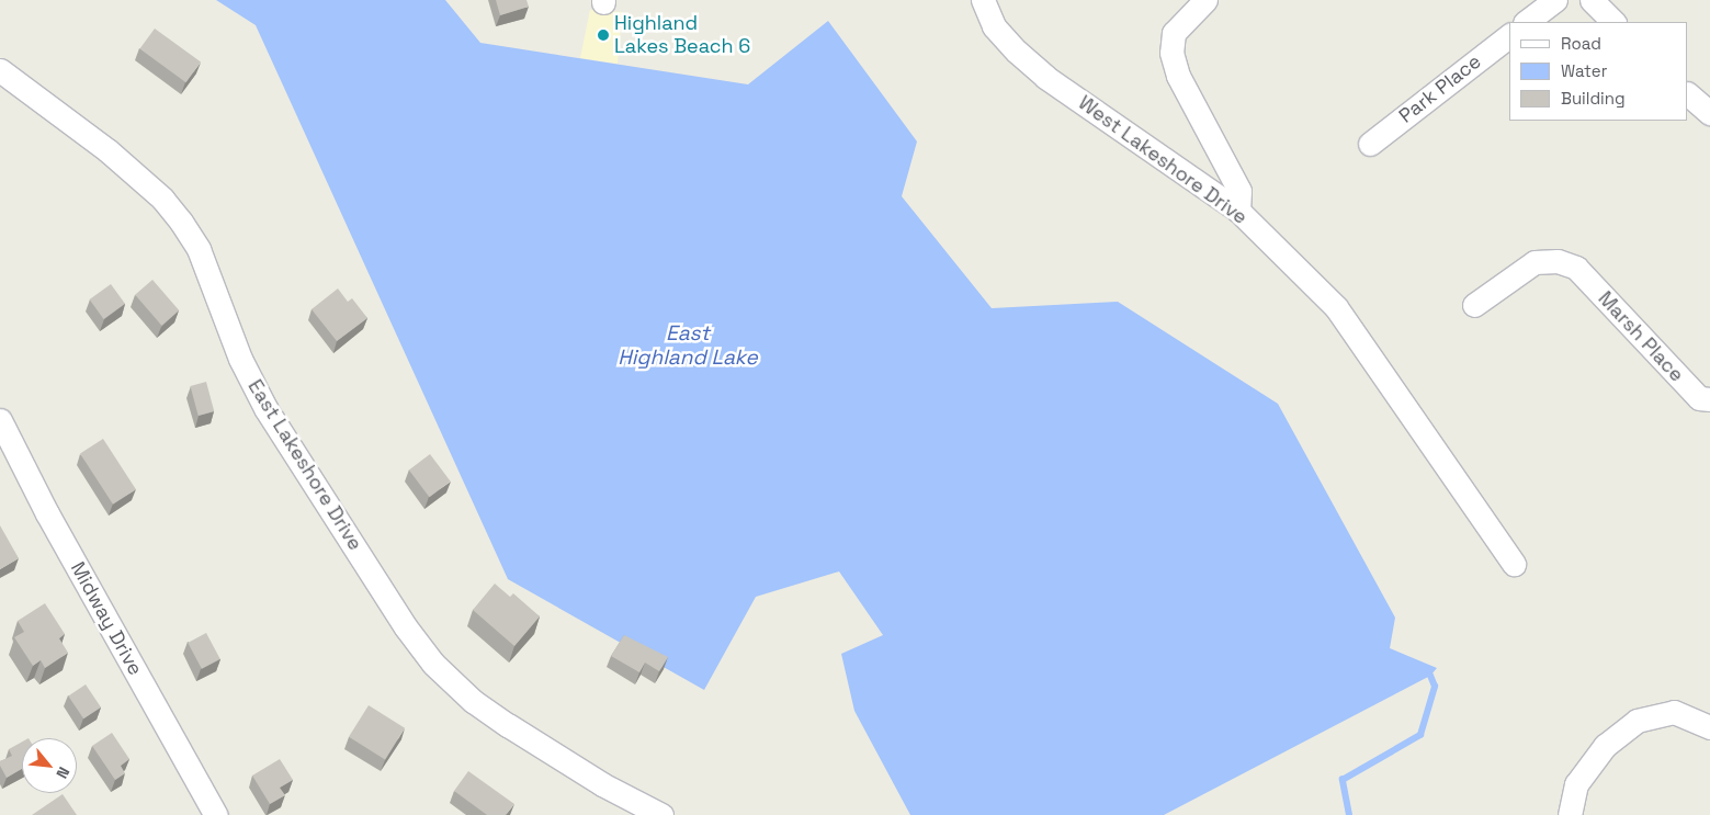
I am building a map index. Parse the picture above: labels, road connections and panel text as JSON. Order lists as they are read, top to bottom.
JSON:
{
  "streets": {
    "street": [
      "Park Place",
      "West Lakeshore Drive",
      "Marsh Place",
      "East Lakeshore Drive",
      "Midway Drive"
    ]
  },
  "water": ["East Highland Lake"],
  "places": ["Highland Lakes Beach 6"],
  "legend": ["Road", "Water", "Building"],
  "north": "bottom right"
}
